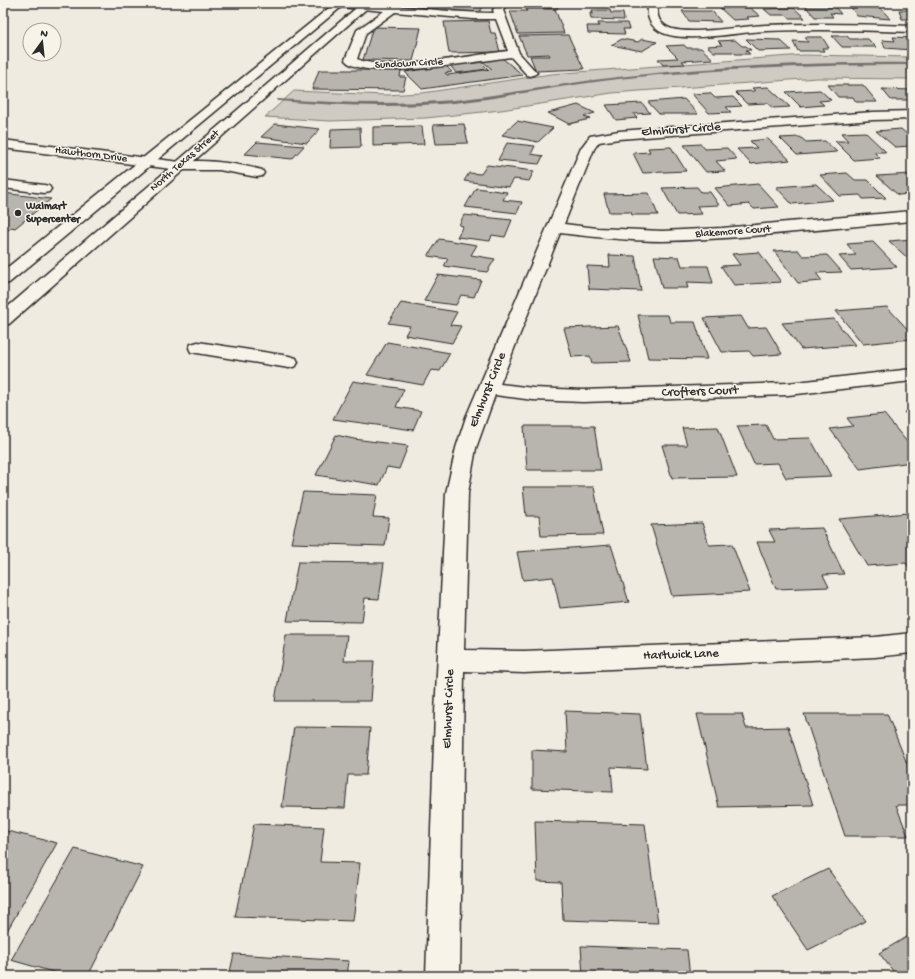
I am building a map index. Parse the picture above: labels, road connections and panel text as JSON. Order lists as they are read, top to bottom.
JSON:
{
  "streets": {
    "street": [
      "Sundown Circle",
      "Elmhurst Circle",
      "Hawthorn Drive",
      "North Texas Street",
      "Blakemore Court",
      "Crofters Court",
      "Hartwick Lane"
    ]
  },
  "crossings": [
    ["Elmhurst Circle", "Blakemore Court"],
    ["Elmhurst Circle", "Crofters Court"],
    ["Elmhurst Circle", "Hartwick Lane"],
    ["Hawthorn Drive", "North Texas Street"]
  ],
  "places": ["Walmart Supercenter"],
  "north": "top"
}
